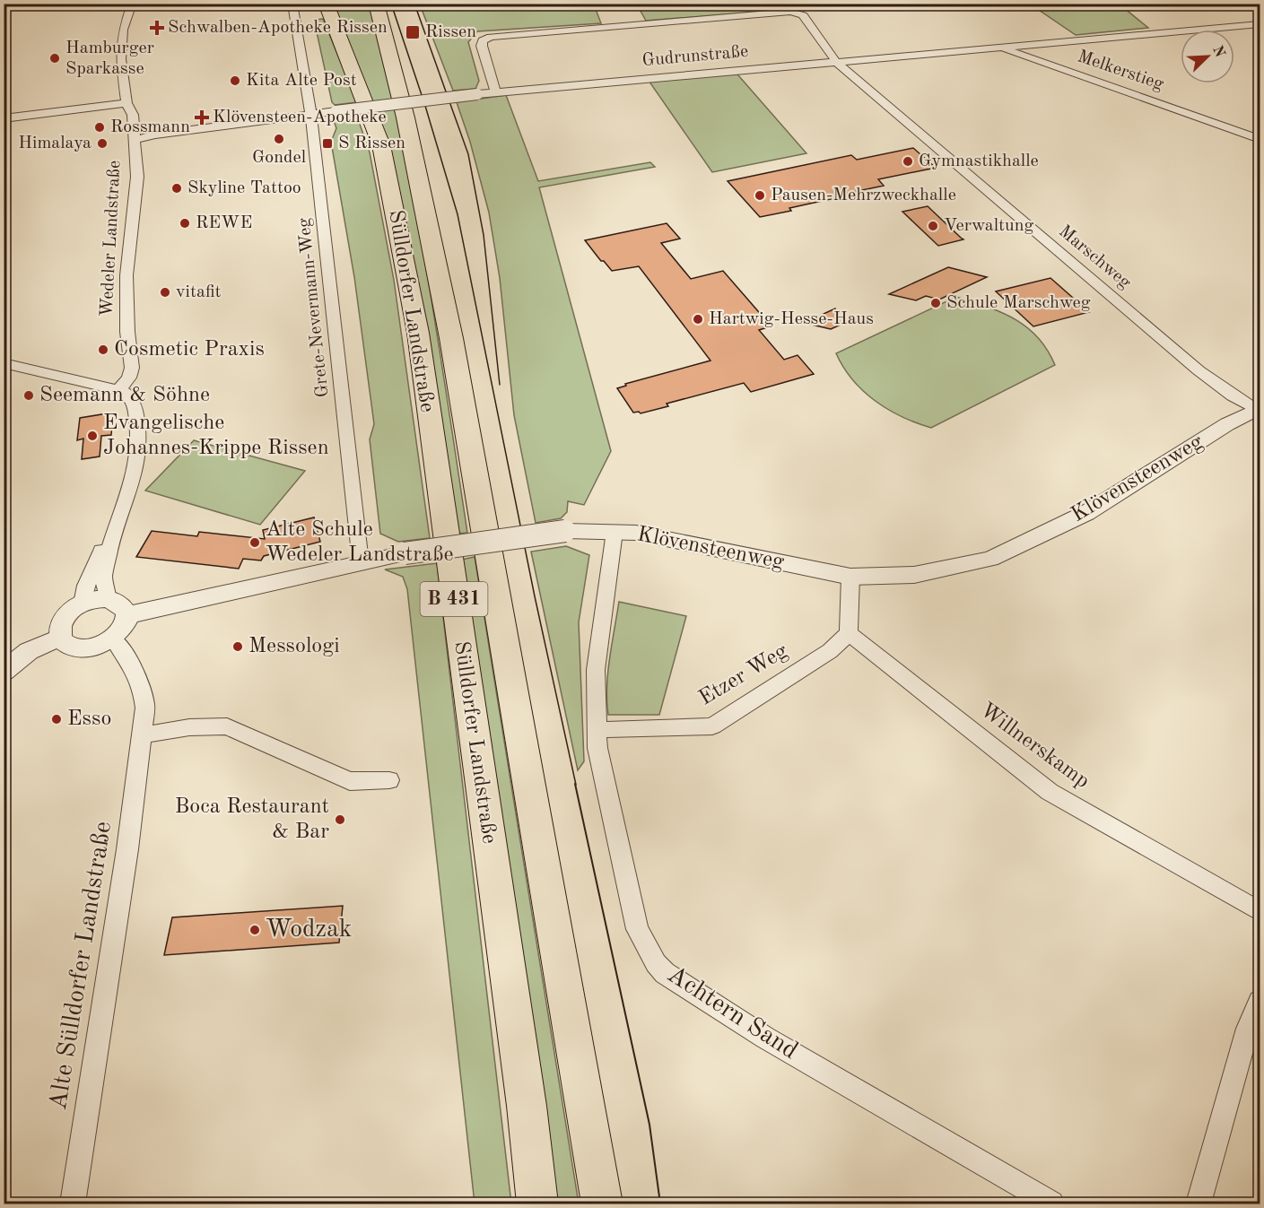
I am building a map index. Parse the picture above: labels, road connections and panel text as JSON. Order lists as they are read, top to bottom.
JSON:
{
  "streets": {
    "highway": ["Sülldorfer Landstraße", "B 431"],
    "street": [
      "Gudrunstraße",
      "Melkerstieg",
      "Wedeler Landstraße",
      "Marschweg",
      "Grete-Nevermann-Weg",
      "Klövensteenweg",
      "Etzer Weg",
      "Willnerskamp",
      "Alte Sülldorfer Landstraße",
      "Achtern Sand"
    ]
  },
  "crossings": [
    ["Gudrunstraße", "Melkerstieg"],
    ["Gudrunstraße", "Wedeler Landstraße"],
    ["Gudrunstraße", "Marschweg"],
    ["Gudrunstraße", "Grete-Nevermann-Weg"],
    ["Marschweg", "Klövensteenweg"],
    ["Grete-Nevermann-Weg", "Klövensteenweg"],
    ["Klövensteenweg", "Alte Sülldorfer Landstraße"],
    ["Klövensteenweg", "Achtern Sand"],
    ["Etzer Weg", "Willnerskamp"],
    ["Etzer Weg", "Achtern Sand"]
  ],
  "places": {
    "health": ["Schwalben-Apotheke Rissen", "Klövensteen-Apotheke"],
    "transit": ["Rissen", "S Rissen"],
    "other": [
      "Hamburger Sparkasse",
      "Kita Alte Post",
      "Rossmann",
      "Gondel",
      "Himalaya",
      "Gymnastikhalle",
      "Skyline Tattoo",
      "Pausen-Mehrzweckhalle",
      "REWE",
      "Verwaltung",
      "vitafit",
      "Schule Marschweg",
      "Hartwig-Hesse-Haus",
      "Cosmetic Praxis",
      "Seemann & Söhne",
      "Evangelische Johannes-Krippe Rissen",
      "Alte Schule Wedeler Landstraße",
      "Messologi",
      "Esso",
      "Boca Restaurant & Bar",
      "Wodzak"
    ]
  },
  "north": "top right"
}
